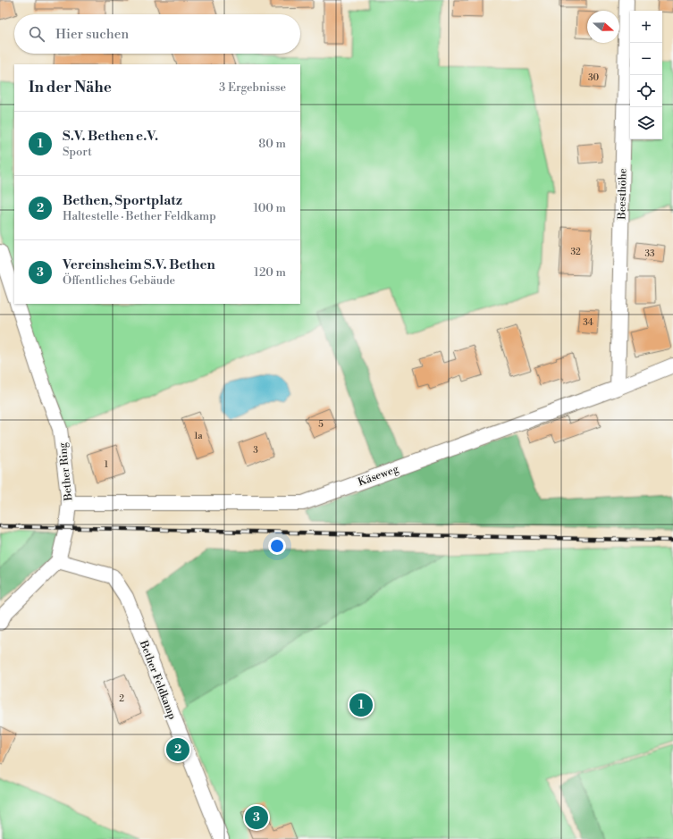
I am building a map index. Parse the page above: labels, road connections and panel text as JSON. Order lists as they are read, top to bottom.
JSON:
{
  "streets": {
    "street": [
      "Beesthöhe",
      "Bether Ring",
      "Käseweg",
      "Bether Feldkamp"
    ]
  },
  "crossings": [
    ["Beesthöhe", "Käseweg"],
    ["Bether Ring", "Käseweg"],
    ["Bether Ring", "Bether Feldkamp"]
  ],
  "house_numbers": [
    "30",
    "32",
    "33",
    "34",
    "5",
    "1a",
    "3",
    "1",
    "2"
  ],
  "north": "right",
  "page": {
    "map_buttons": ["+", "−"],
    "search": "Hier suchen",
    "heading": ["In der Nähe", "3 Ergebnisse"],
    "list": [
      {
        "mark": "1",
        "name": "S.V. Bethen e.V.",
        "note": "Sport",
        "value": "80 m"
      },
      {
        "mark": "2",
        "name": "Bethen, Sportplatz",
        "note": "Haltestelle · Bether Feldkamp",
        "value": "100 m"
      },
      {
        "mark": "3",
        "name": "Vereinsheim S.V. Bethen",
        "note": "Öffentliches Gebäude",
        "value": "120 m"
      }
    ],
    "pins": ["1", "2", "3"]
  }
}
